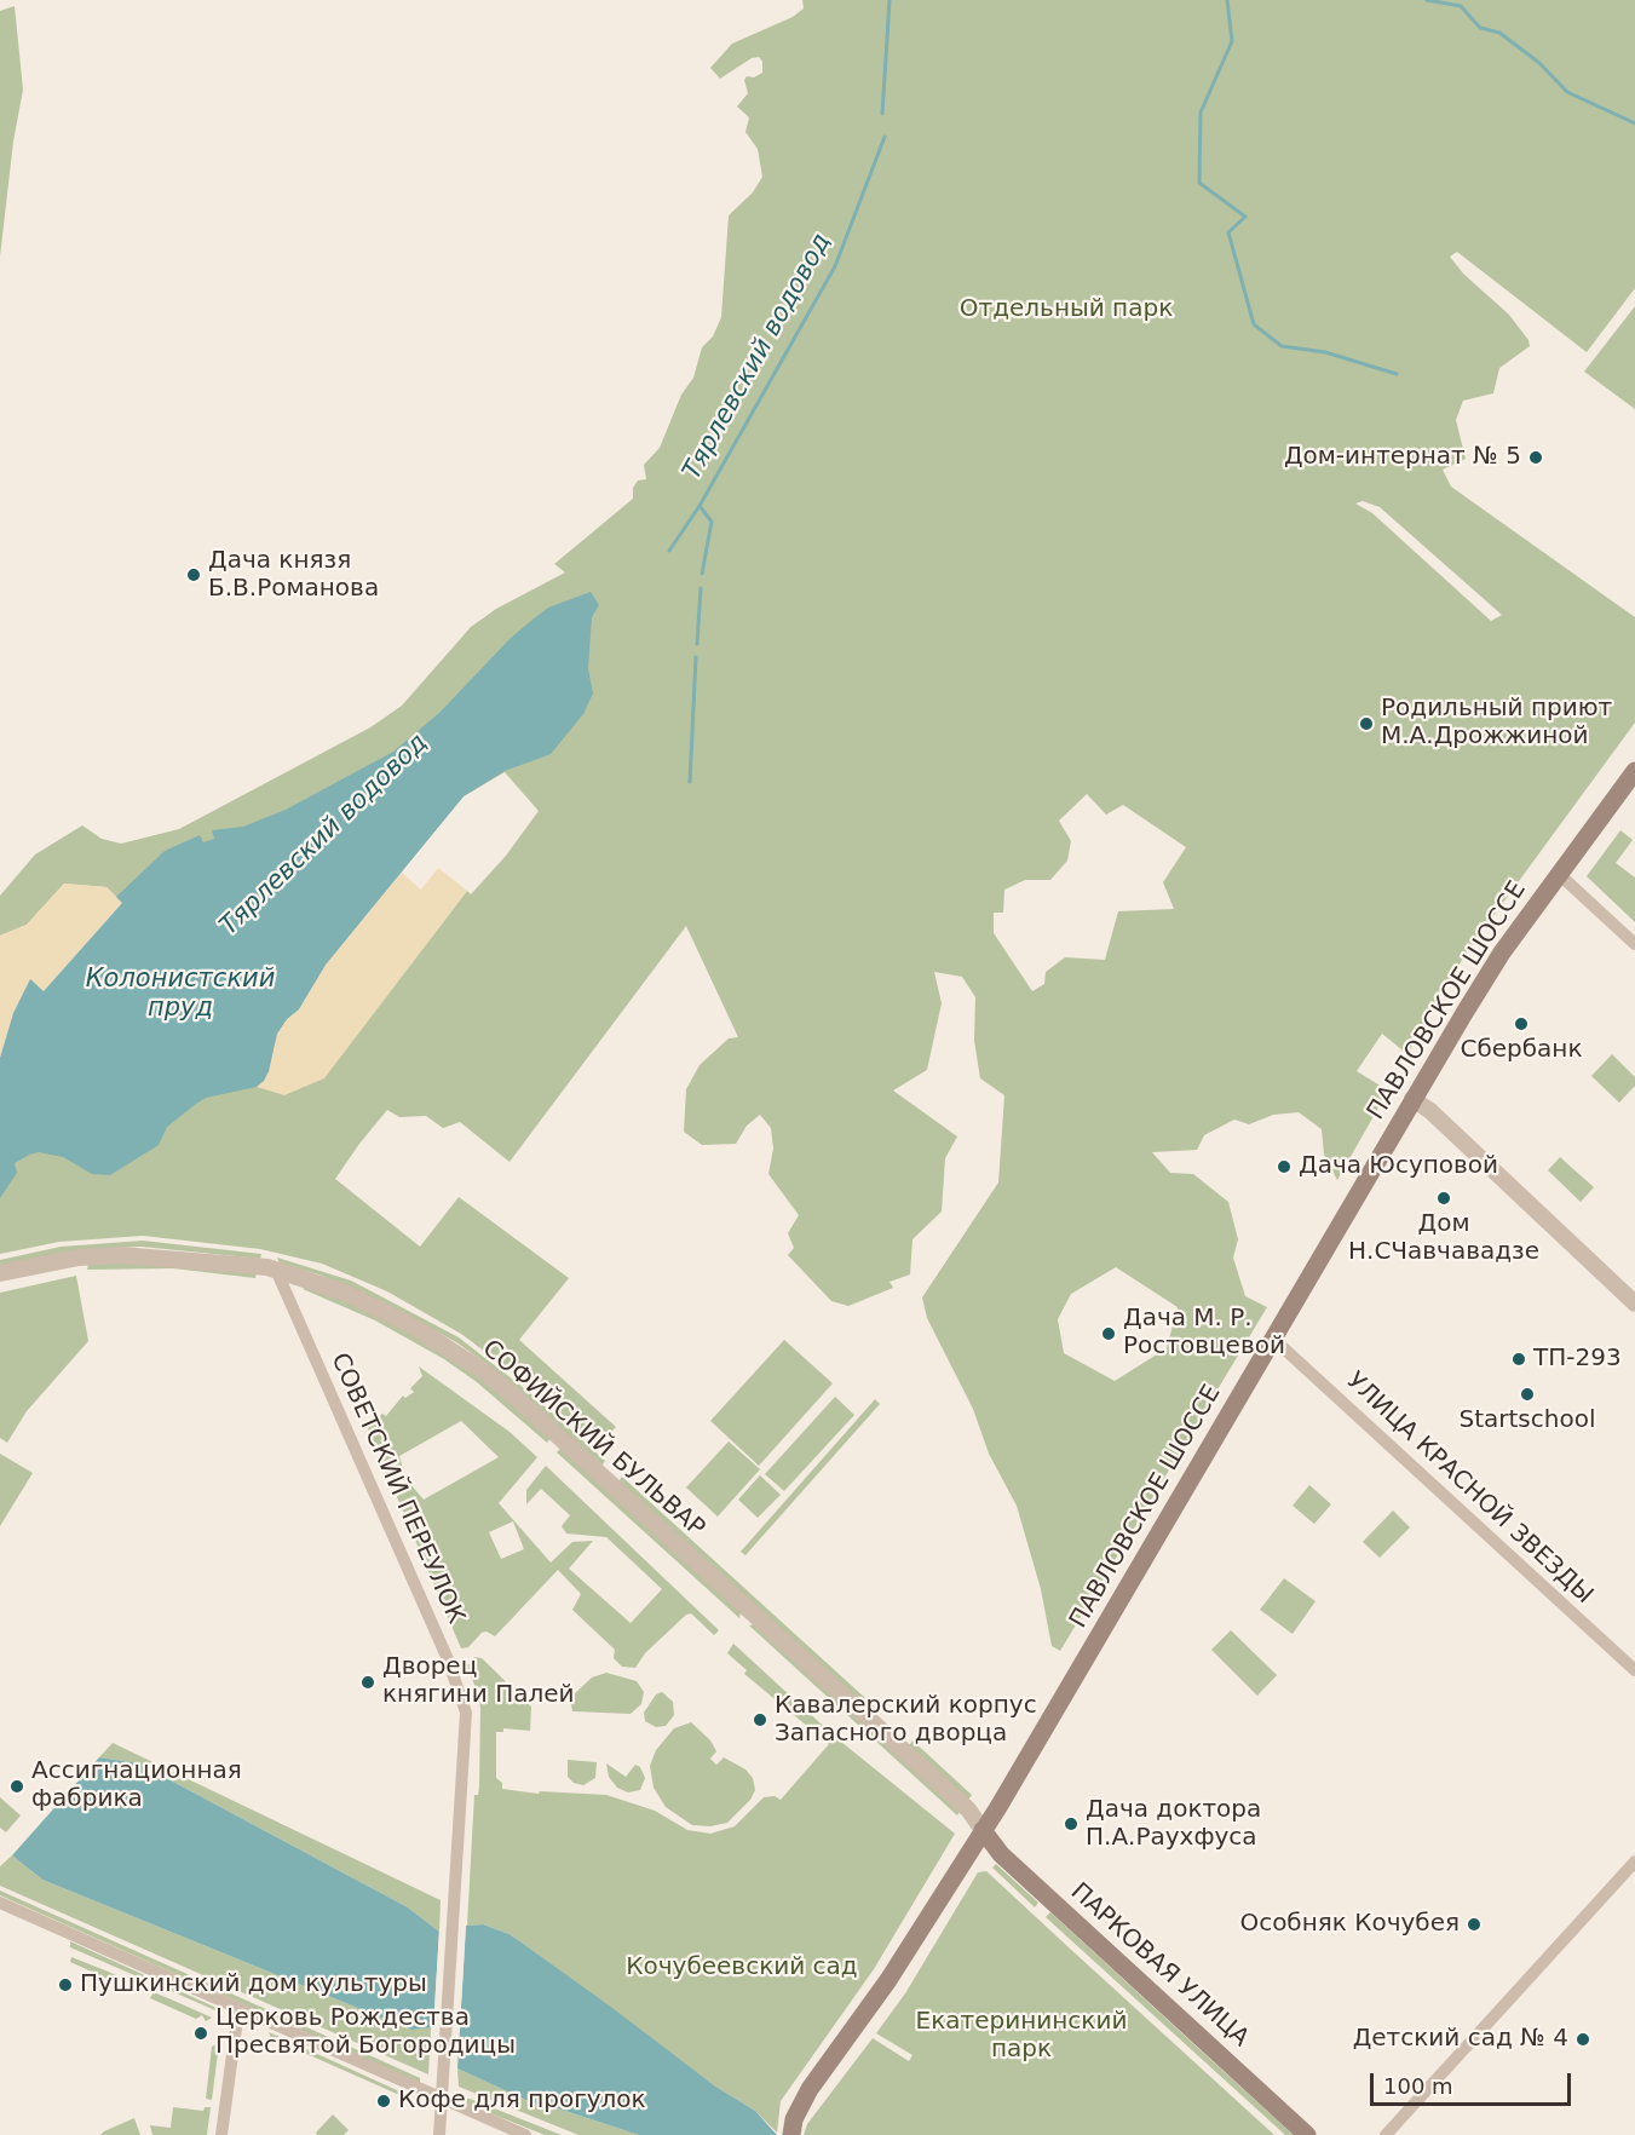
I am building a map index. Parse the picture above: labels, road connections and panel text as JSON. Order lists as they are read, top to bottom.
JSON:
{
  "streets": {
    "main road": ["ПАВЛОВСКОЕ ШОССЕ", "ПАРКОВАЯ УЛИЦА"],
    "street": ["СОФИЙСКИЙ БУЛЬВАР", "СОВЕТСКИЙ ПЕРЕУЛОК", "УЛИЦА КРАСНОЙ ЗВЕЗДЫ"]
  },
  "crossings": [
    ["ПАВЛОВСКОЕ ШОССЕ", "СОФИЙСКИЙ БУЛЬВАР"],
    ["ПАВЛОВСКОЕ ШОССЕ", "УЛИЦА КРАСНОЙ ЗВЕЗДЫ"],
    ["ПАВЛОВСКОЕ ШОССЕ", "ПАРКОВАЯ УЛИЦА"],
    ["СОФИЙСКИЙ БУЛЬВАР", "СОВЕТСКИЙ ПЕРЕУЛОК"],
    ["СОФИЙСКИЙ БУЛЬВАР", "ПАРКОВАЯ УЛИЦА"]
  ],
  "water": ["Тярлевский водовод", "Колонистский пруд"],
  "parks": ["Отдельный парк", "Кочубеевский сад", "Екатерининский парк"],
  "places": [
    "Дом-интернат № 5",
    "Дача князя Б.В.Романова",
    "Родильный приют М.А.Дрожжиной",
    "Сбербанк",
    "Дача Юсуповой",
    "Дом Н.СЧавчавадзе",
    "Дача М. Р. Ростовцевой",
    "ТП-293",
    "Startschool",
    "Дворец княгини Палей",
    "Кавалерский корпус Запасного дворца",
    "Ассигнационная фабрика",
    "Дача доктора П.А.Раухфуса",
    "Особняк Кочубея",
    "Пушкинский дом культуры",
    "Церковь Рождества Пресвятой Богородицы",
    "Детский сад № 4",
    "Кофе для прогулок"
  ],
  "scale_bar": "100 m"
}
